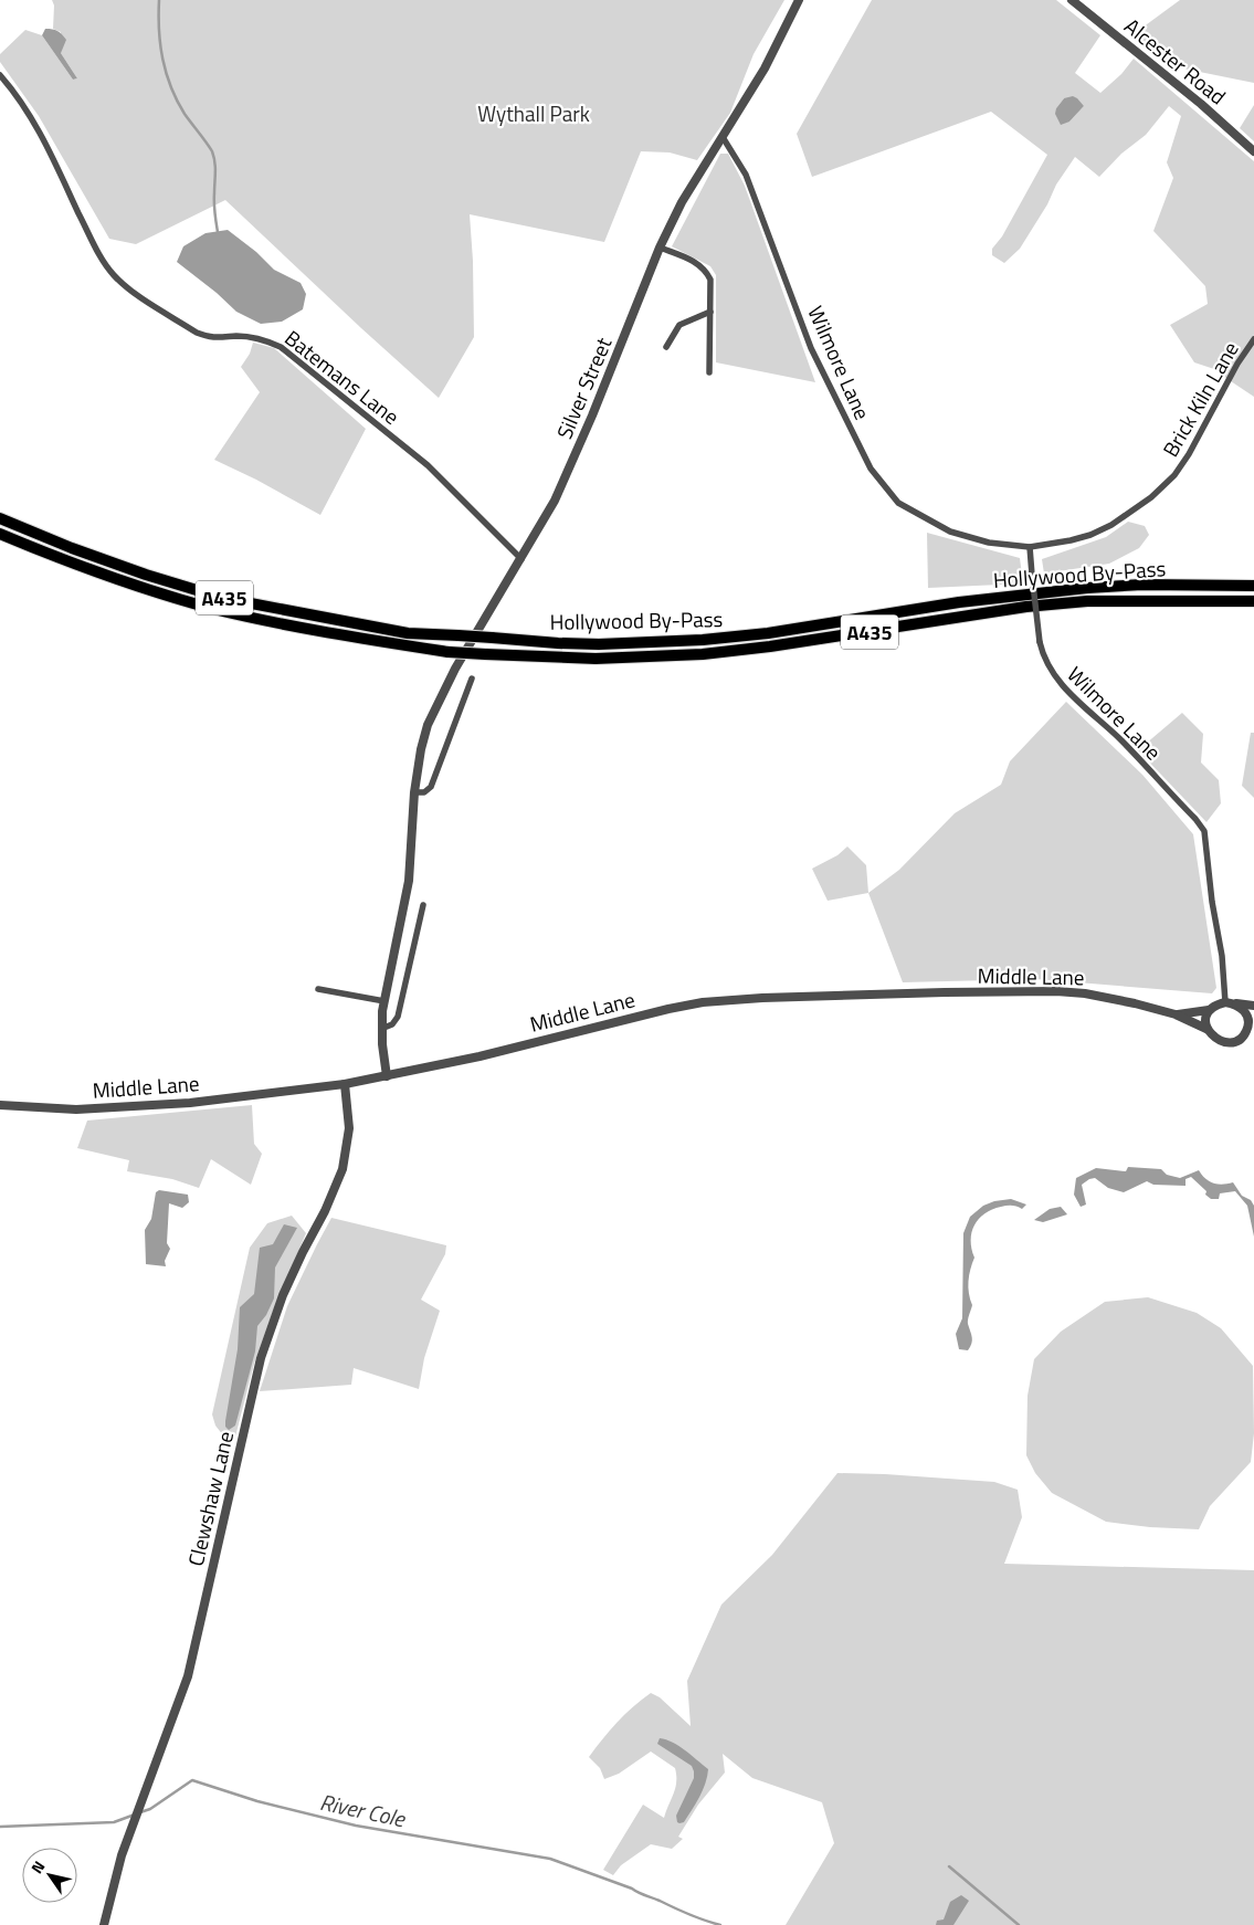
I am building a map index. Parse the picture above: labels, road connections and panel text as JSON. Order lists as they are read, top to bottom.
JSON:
{
  "streets": {
    "highway": ["Hollywood By-Pass", "A435"],
    "street": [
      "Alcester Road",
      "Wilmore Lane",
      "Batemans Lane",
      "Silver Street",
      "Brick Kiln Lane",
      "Middle Lane",
      "Clewshaw Lane"
    ]
  },
  "crossings": [
    ["Wilmore Lane", "Silver Street"],
    ["Wilmore Lane", "Brick Kiln Lane"],
    ["Wilmore Lane", "Middle Lane"],
    ["Batemans Lane", "Silver Street"],
    ["Silver Street", "Middle Lane"],
    ["Middle Lane", "Clewshaw Lane"]
  ],
  "water": ["River Cole"],
  "parks": ["Wythall Park"],
  "north": "top left"
}
